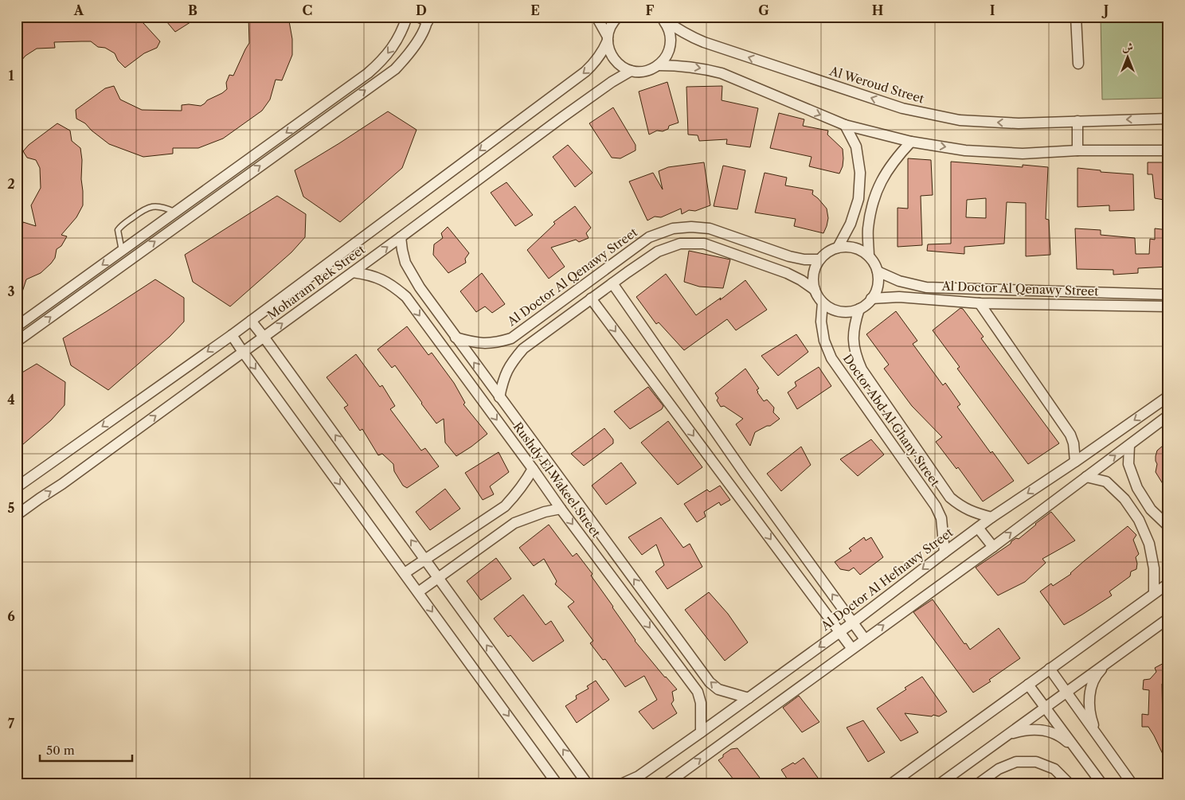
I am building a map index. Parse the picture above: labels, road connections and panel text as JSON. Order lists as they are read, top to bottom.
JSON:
{
  "streets": {
    "street": [
      "Al Weroud Street",
      "Al Doctor Al Qenawy Street",
      "Moharam Bek Street",
      "Doctor Abd Al Ghany Street",
      "Rushdy El Wakeel Street",
      "Al Doctor Al Hefnawy Street"
    ]
  },
  "crossings": [
    ["Al Doctor Al Qenawy Street", "Doctor Abd Al Ghany Street"],
    ["Al Doctor Al Qenawy Street", "Rushdy El Wakeel Street"],
    ["Moharam Bek Street", "Rushdy El Wakeel Street"],
    ["Doctor Abd Al Ghany Street", "Al Doctor Al Hefnawy Street"],
    ["Rushdy El Wakeel Street", "Al Doctor Al Hefnawy Street"]
  ],
  "scale_bar": "50 m",
  "north": "top",
  "grid": {
    "columns": [
      "A",
      "B",
      "C",
      "D",
      "E",
      "F",
      "G",
      "H",
      "I",
      "J"
    ],
    "rows": [
      "1",
      "2",
      "3",
      "4",
      "5",
      "6",
      "7"
    ]
  }
}
